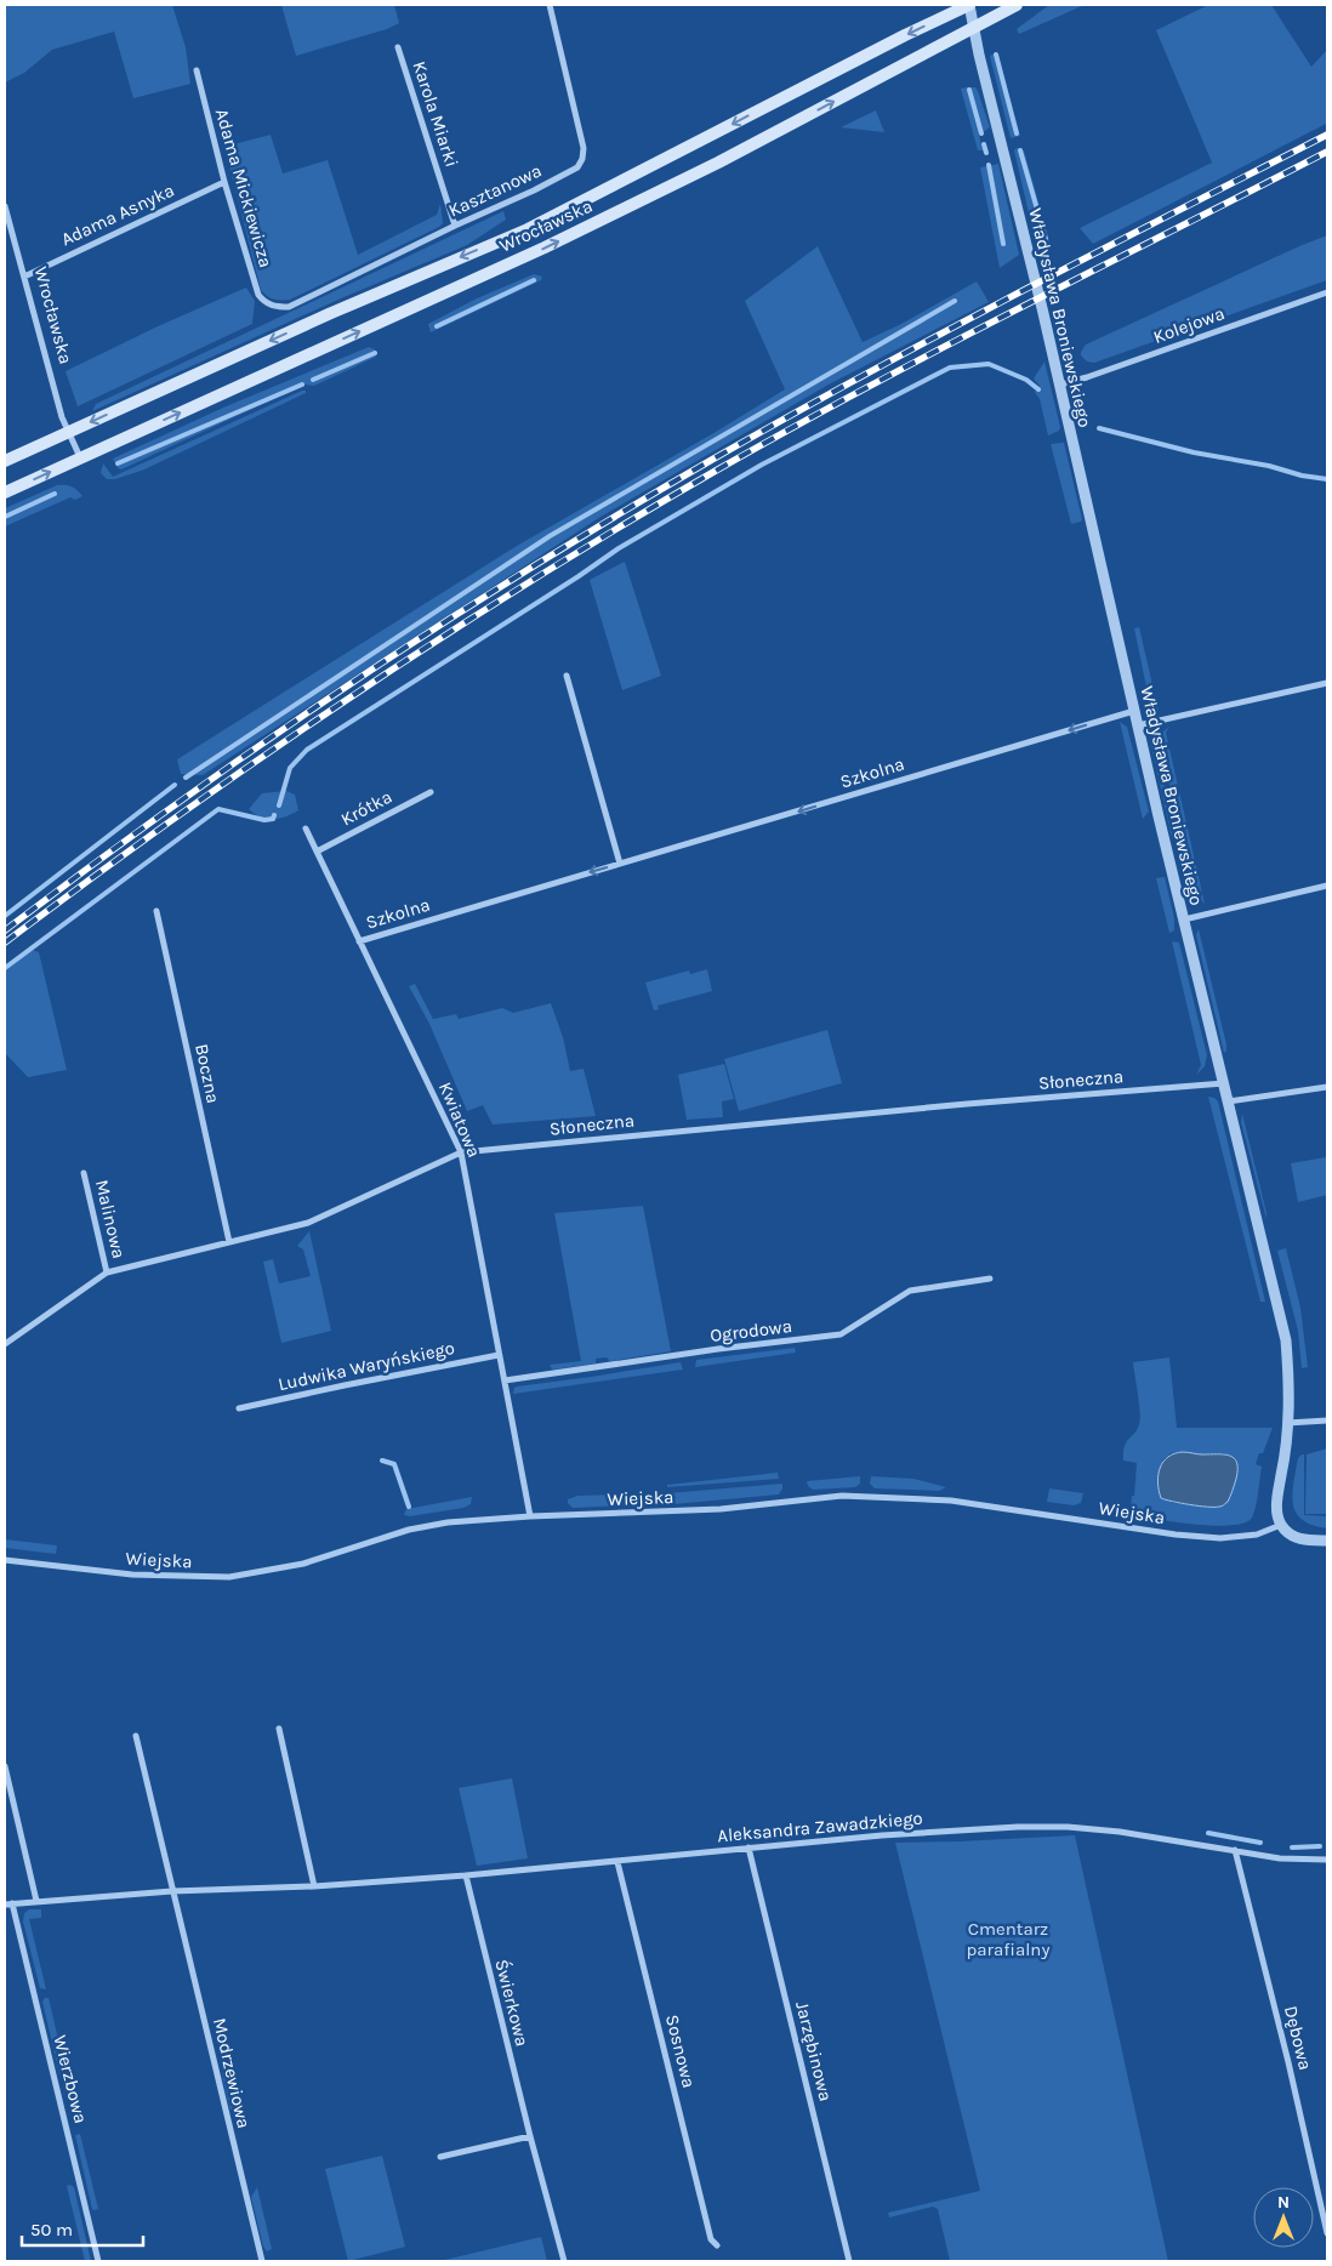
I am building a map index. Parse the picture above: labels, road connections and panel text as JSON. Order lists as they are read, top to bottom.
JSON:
{
  "streets": {
    "main road": ["Wrocławska"],
    "street": [
      "Karola Miarki",
      "Adama Mickiewicza",
      "Kasztanowa",
      "Adama Asnyka",
      "Władysława Broniewskiego",
      "Kolejowa",
      "Szkolna",
      "Krótka",
      "Boczna",
      "Słoneczna",
      "Kwiatowa",
      "Malinowa",
      "Ogrodowa",
      "Ludwika Waryńskiego",
      "Wiejska",
      "Aleksandra Zawadzkiego",
      "Świerkowa",
      "Dębowa",
      "Sosnowa",
      "Jarzębinowa",
      "Modrzewiowa",
      "Wierzbowa"
    ]
  },
  "crossings": [
    ["Karola Miarki", "Kasztanowa"],
    ["Adama Mickiewicza", "Kasztanowa"],
    ["Adama Mickiewicza", "Adama Asnyka"],
    ["Adama Asnyka", "Wrocławska"],
    ["Wrocławska", "Władysława Broniewskiego"],
    ["Władysława Broniewskiego", "Kolejowa"],
    ["Władysława Broniewskiego", "Szkolna"],
    ["Władysława Broniewskiego", "Słoneczna"],
    ["Władysława Broniewskiego", "Wiejska"],
    ["Szkolna", "Kwiatowa"],
    ["Krótka", "Kwiatowa"],
    ["Boczna", "Słoneczna"],
    ["Słoneczna", "Kwiatowa"],
    ["Słoneczna", "Malinowa"],
    ["Kwiatowa", "Ogrodowa"],
    ["Kwiatowa", "Ludwika Waryńskiego"],
    ["Kwiatowa", "Wiejska"],
    ["Aleksandra Zawadzkiego", "Świerkowa"],
    ["Aleksandra Zawadzkiego", "Dębowa"],
    ["Aleksandra Zawadzkiego", "Sosnowa"],
    ["Aleksandra Zawadzkiego", "Jarzębinowa"],
    ["Aleksandra Zawadzkiego", "Modrzewiowa"],
    ["Aleksandra Zawadzkiego", "Wierzbowa"]
  ],
  "one_way": ["Szkolna"],
  "parks": ["Cmentarz parafialny"],
  "scale_bar": "50 m",
  "north": "top"
}
